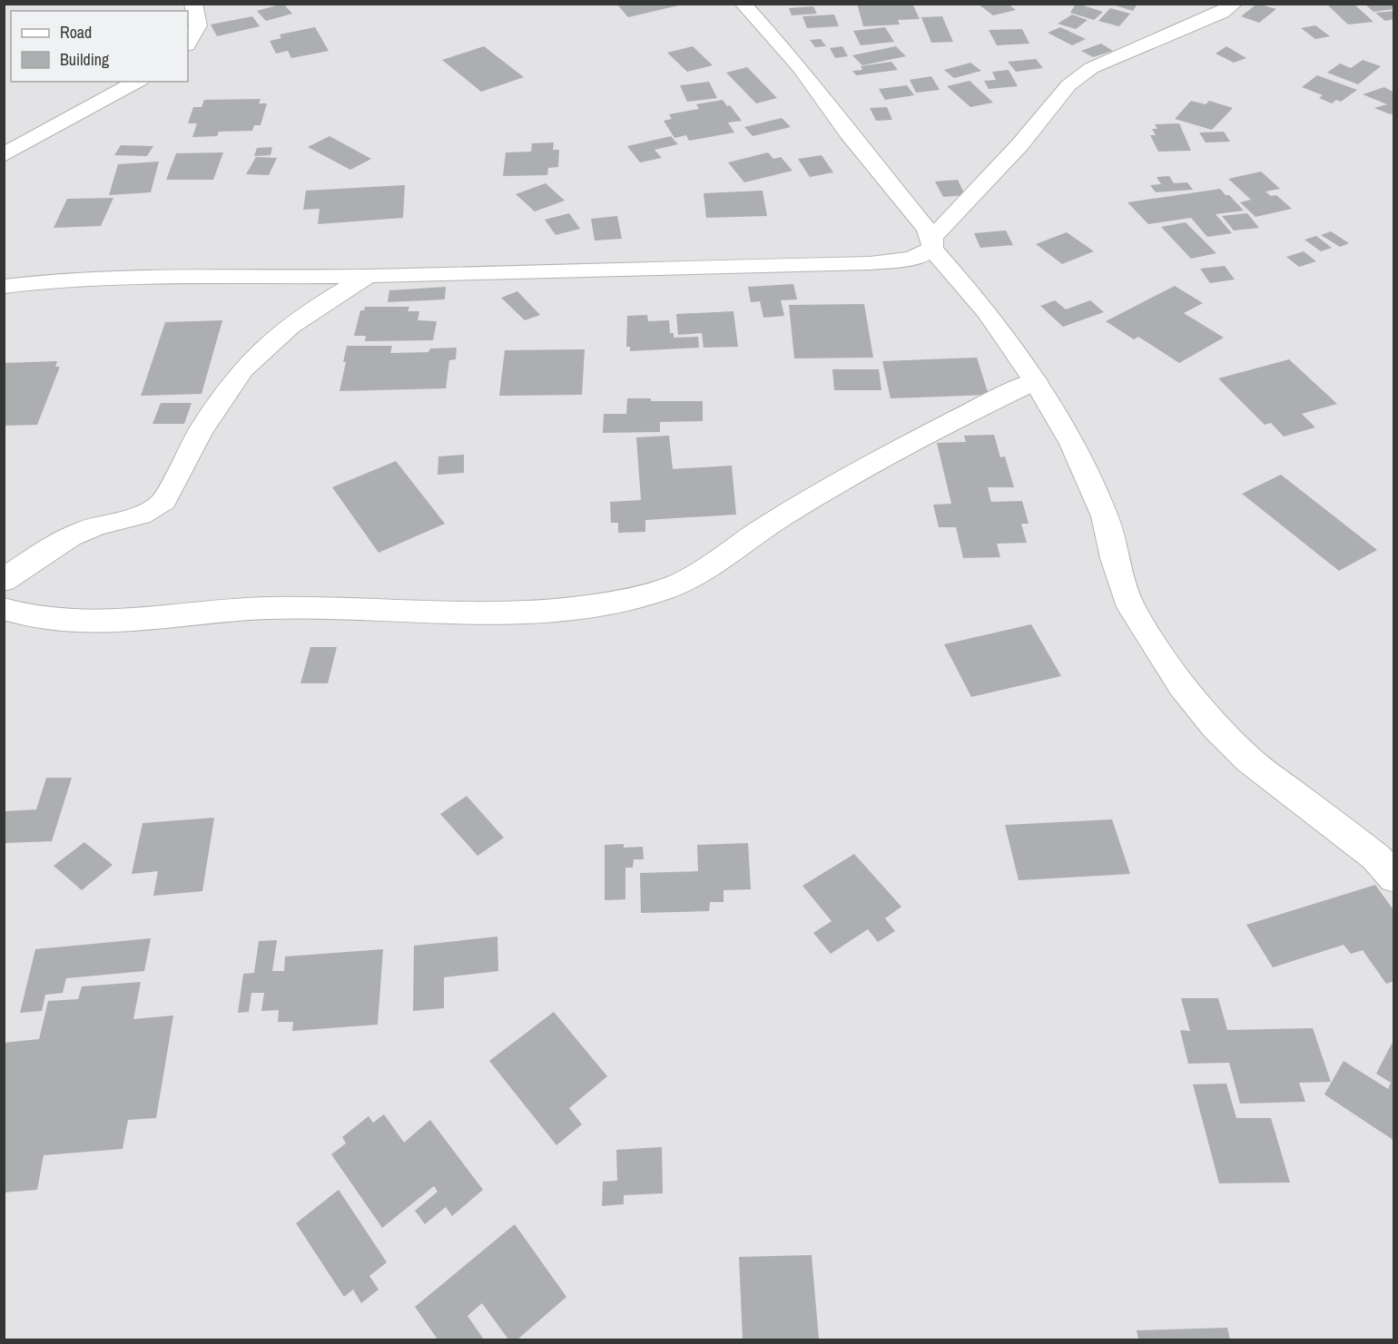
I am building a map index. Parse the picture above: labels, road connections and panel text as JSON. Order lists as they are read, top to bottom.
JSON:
{
  "legend": ["Road", "Building"]
}
